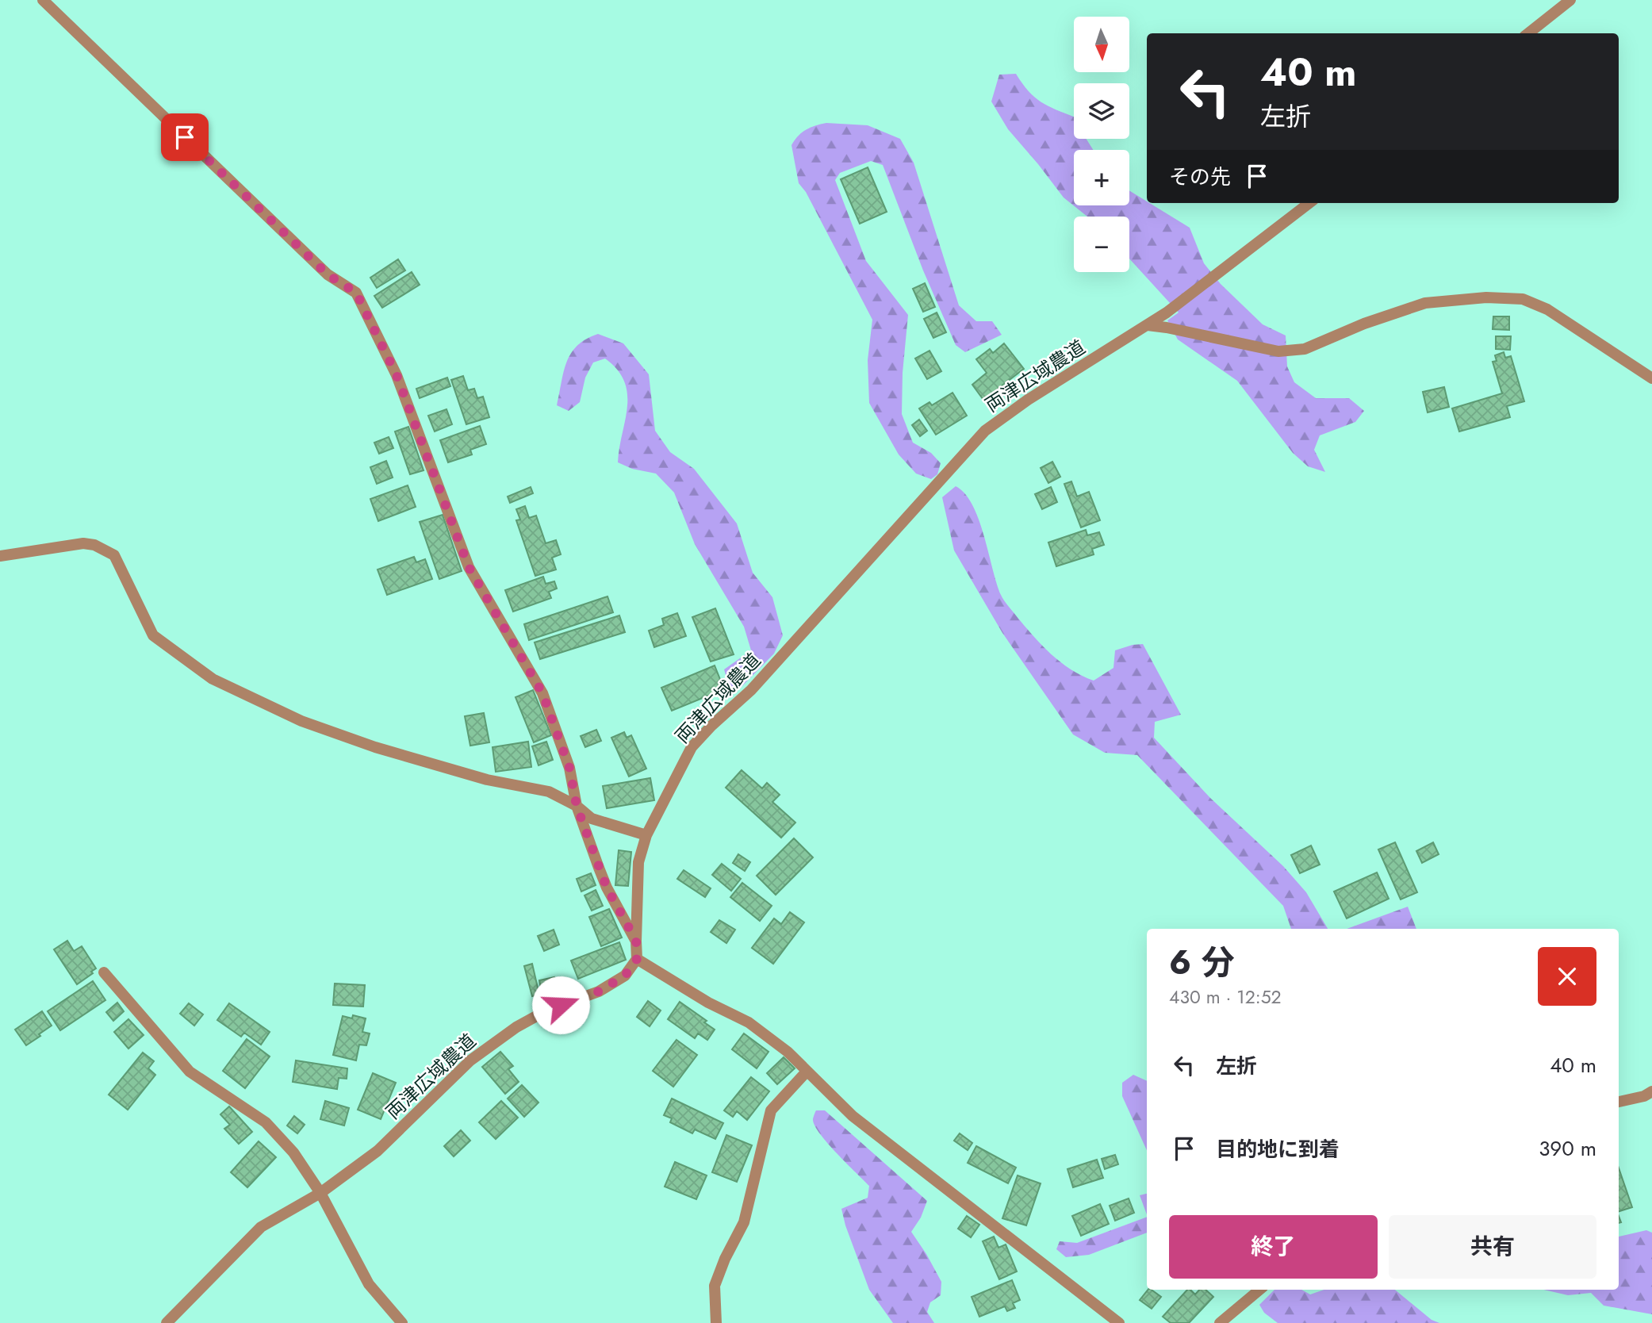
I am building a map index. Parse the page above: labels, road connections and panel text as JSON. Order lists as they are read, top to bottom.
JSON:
{
  "streets": {
    "street": ["両津広域農道"]
  },
  "north": "bottom",
  "page": {
    "map_buttons": ["+", "−"],
    "turn": ["40 m", "左折"],
    "then": "その先",
    "heading": ["6 分", "430 m · 12:52"],
    "list": [
      {
        "name": "左折",
        "value": "40 m"
      },
      {
        "name": "目的地に到着",
        "value": "390 m"
      }
    ],
    "buttons": ["終了", "共有"]
  }
}
